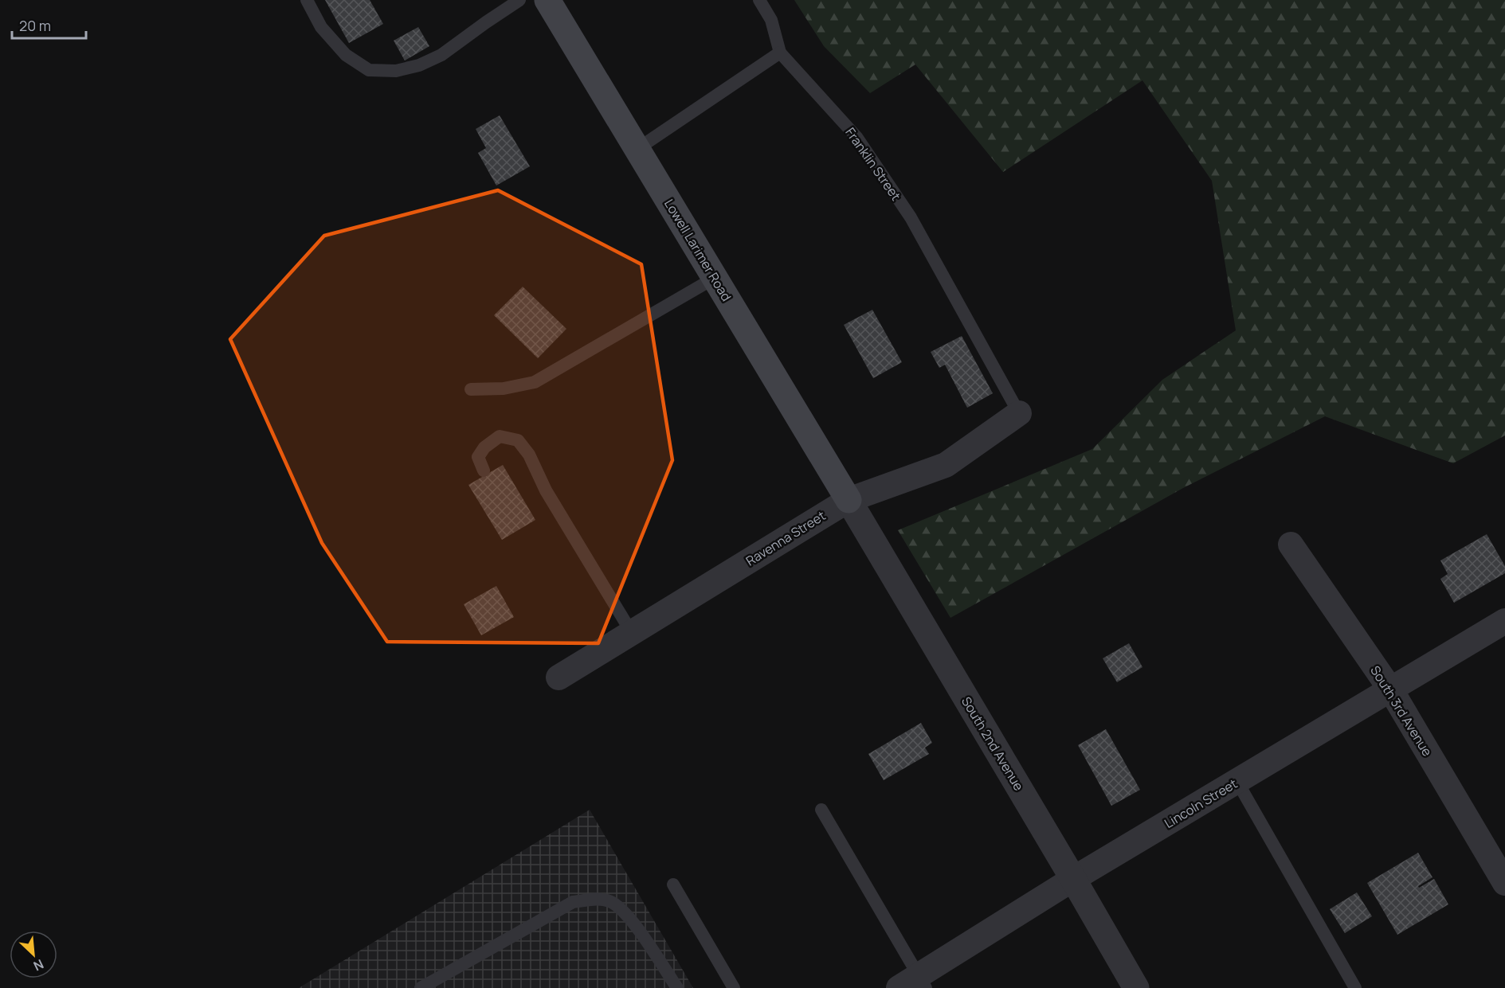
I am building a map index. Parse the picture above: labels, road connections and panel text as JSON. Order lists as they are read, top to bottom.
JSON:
{
  "streets": {
    "main road": ["Lowell Larimer Road"],
    "street": [
      "Ravenna Street",
      "South 3rd Avenue",
      "South 2nd Avenue",
      "Lincoln Street"
    ],
    "lane": ["Franklin Street"]
  },
  "crossings": [
    ["Franklin Street", "Ravenna Street"],
    ["Lowell Larimer Road", "Ravenna Street"],
    ["Lowell Larimer Road", "South 2nd Avenue"],
    ["Ravenna Street", "South 2nd Avenue"],
    ["South 3rd Avenue", "Lincoln Street"],
    ["South 2nd Avenue", "Lincoln Street"]
  ],
  "scale_bar": "20 m",
  "north": "bottom right"
}
